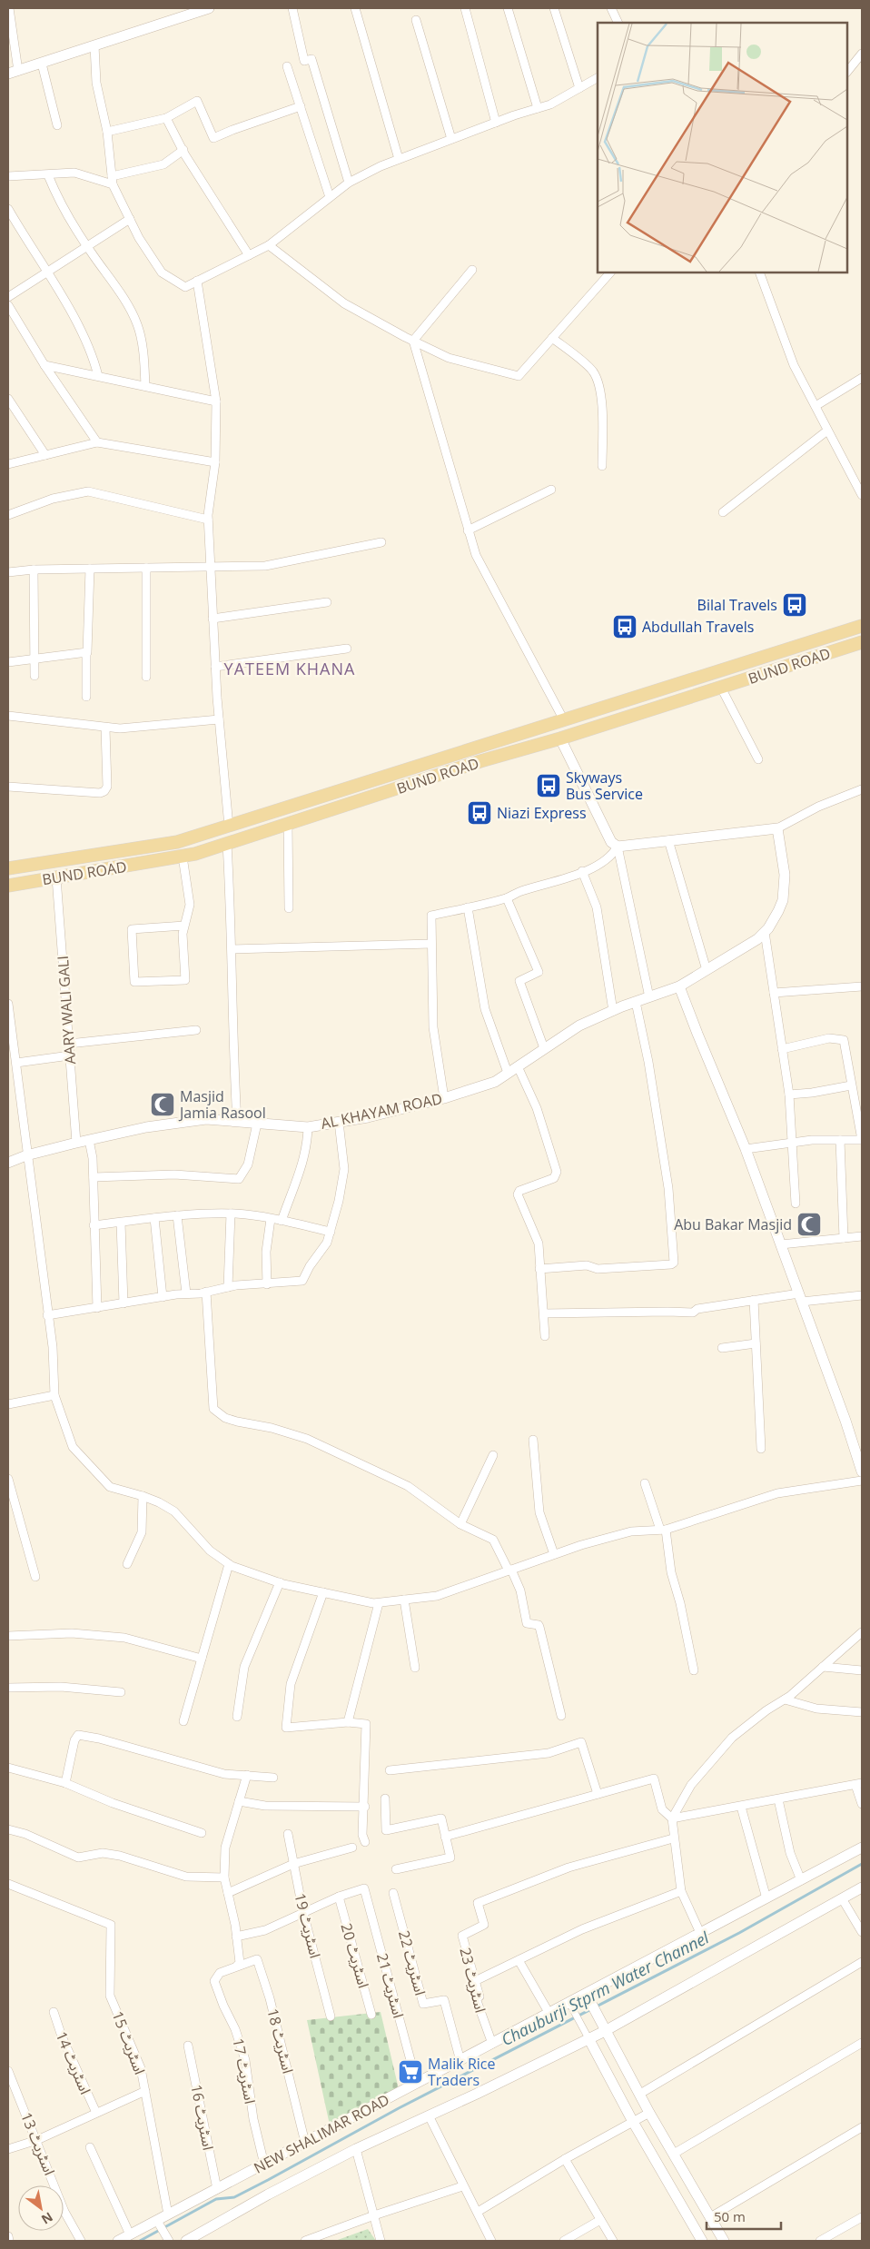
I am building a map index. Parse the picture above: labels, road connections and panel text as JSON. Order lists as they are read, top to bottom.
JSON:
{
  "streets": {
    "main road": ["BUND ROAD"],
    "street": [
      "AARY WALI GALI",
      "AL KHAYAM ROAD",
      "اسٹریٹ 19",
      "اسٹریٹ 20",
      "اسٹریٹ 22",
      "اسٹریٹ 23",
      "اسٹریٹ 21",
      "اسٹریٹ 18",
      "اسٹریٹ 15",
      "اسٹریٹ 14",
      "اسٹریٹ 17",
      "اسٹریٹ 16",
      "NEW SHALIMAR ROAD",
      "اسٹریٹ 13"
    ]
  },
  "crossings": [
    ["BUND ROAD", "AARY WALI GALI"],
    ["AARY WALI GALI", "AL KHAYAM ROAD"],
    ["اسٹریٹ 20", "اسٹریٹ 21"],
    ["اسٹریٹ 22", "NEW SHALIMAR ROAD"],
    ["اسٹریٹ 23", "NEW SHALIMAR ROAD"],
    ["اسٹریٹ 21", "NEW SHALIMAR ROAD"],
    ["اسٹریٹ 18", "اسٹریٹ 17"],
    ["اسٹریٹ 18", "NEW SHALIMAR ROAD"],
    ["اسٹریٹ 15", "NEW SHALIMAR ROAD"],
    ["اسٹریٹ 17", "NEW SHALIMAR ROAD"],
    ["اسٹریٹ 16", "NEW SHALIMAR ROAD"]
  ],
  "districts": ["YATEEM KHANA"],
  "water": ["Chauburji Stprm Water Channel"],
  "places": {
    "bus stop": [
      "Bilal Travels",
      "Abdullah Travels",
      "Skyways Bus Service",
      "Niazi Express"
    ],
    "mosque": ["Masjid Jamia Rasool", "Abu Bakar Masjid"],
    "supermarket": ["Malik Rice Traders"]
  },
  "scale_bar": "50 m",
  "north": "bottom right"
}
